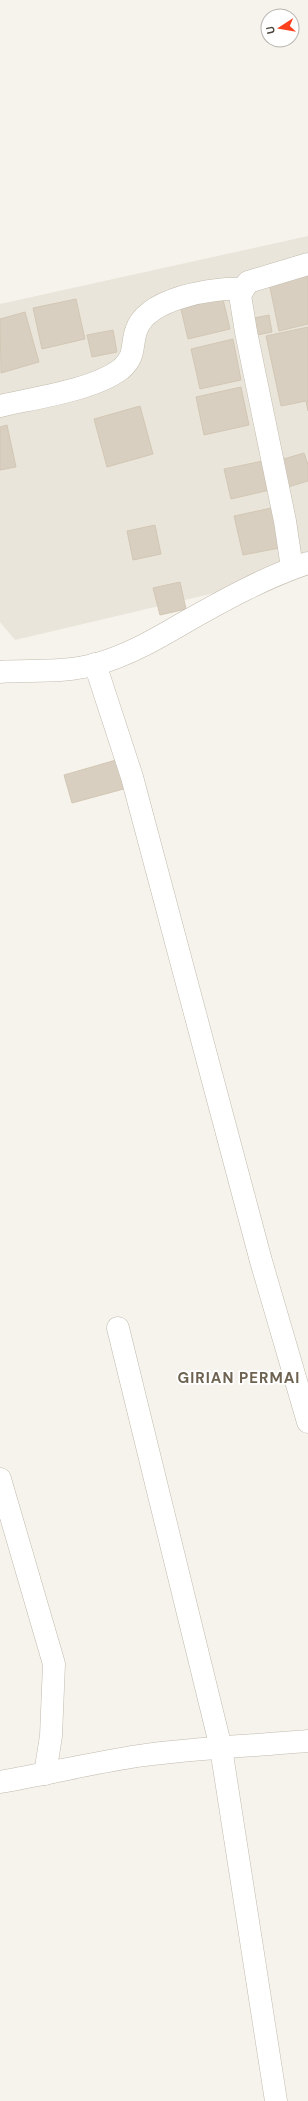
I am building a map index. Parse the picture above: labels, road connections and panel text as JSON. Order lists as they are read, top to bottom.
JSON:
{
  "districts": ["GIRIAN PERMAI"],
  "north": "left"
}
